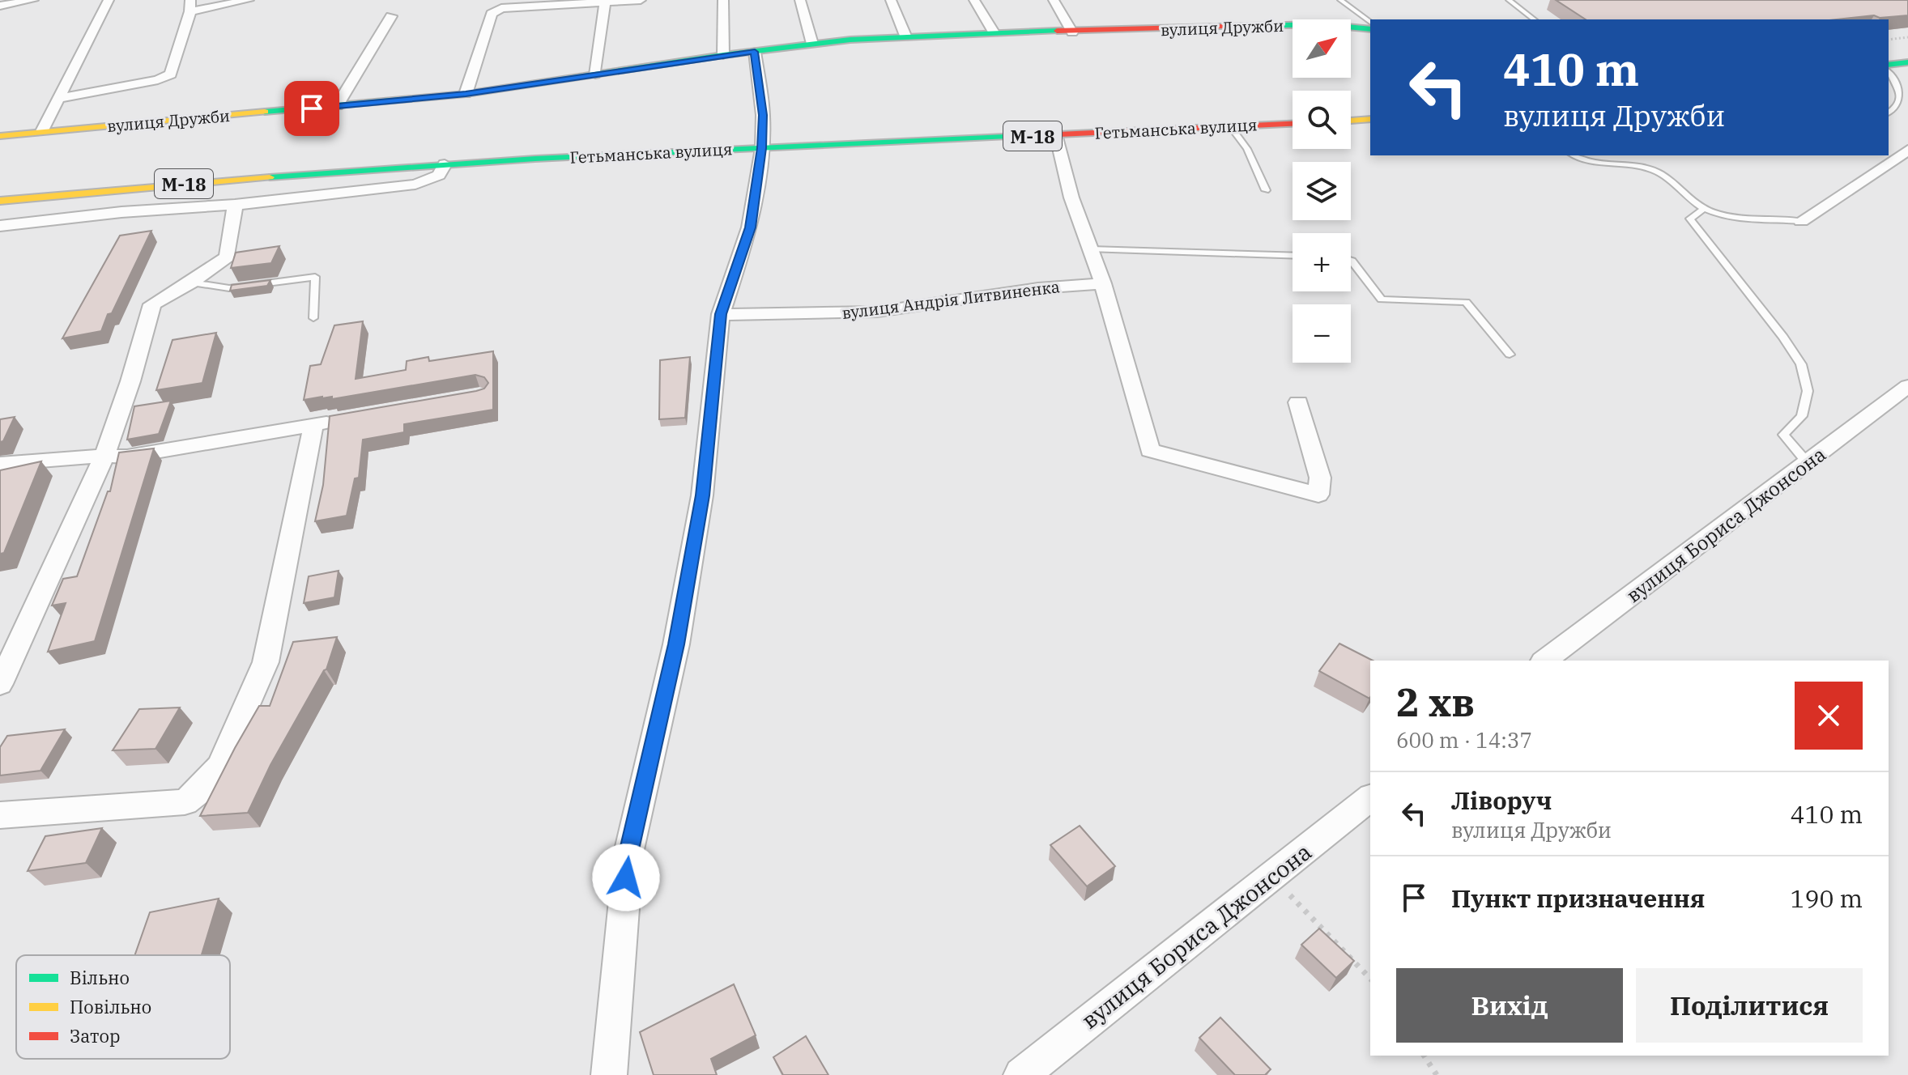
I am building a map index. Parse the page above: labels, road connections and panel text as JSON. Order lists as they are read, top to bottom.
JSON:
{
  "streets": {
    "main road": ["вулиця Дружби", "Гетьманська вулиця", "М-18"],
    "street": ["вулиця Андрія Литвиненка", "вулиця Бориса Джонсона"]
  },
  "legend": ["Вільно", "Повільно", "Затор"],
  "north": "top right",
  "page": {
    "map_buttons": ["+", "−"],
    "turn": ["410 m", "вулиця Дружби"],
    "heading": ["2 хв", "600 m · 14:37"],
    "list": [
      {
        "name": "Ліворуч",
        "note": "вулиця Дружби",
        "value": "410 m"
      },
      {
        "name": "Пункт призначення",
        "value": "190 m"
      }
    ],
    "buttons": ["Вихід", "Поділитися"]
  }
}
